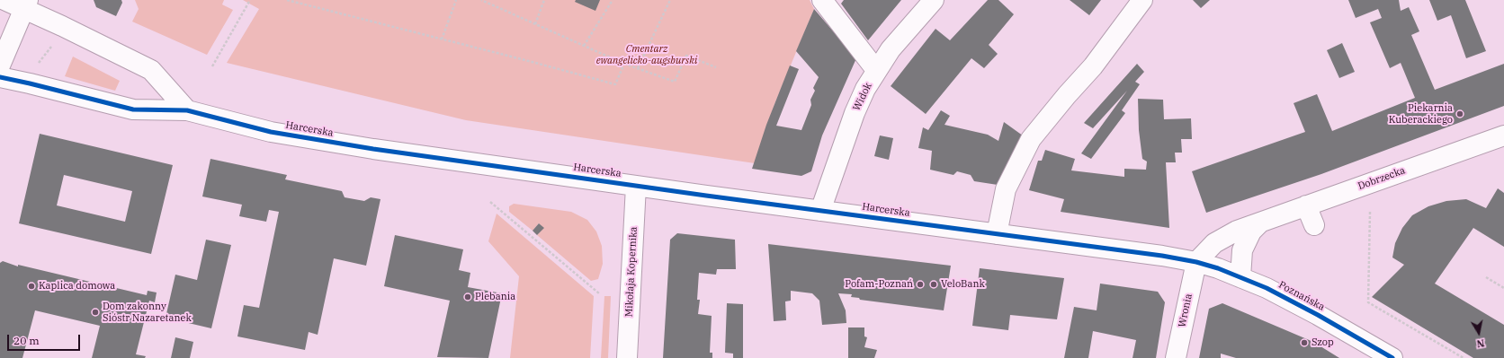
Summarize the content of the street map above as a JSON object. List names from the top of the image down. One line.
{"streets":{"street":["Widok","Harcerska","Dobrzecka","Mikołaja Kopernika","Poznańska","Wronia"]},"crossings":[["Widok","Harcerska"],["Harcerska","Dobrzecka"],["Harcerska","Mikołaja Kopernika"],["Harcerska","Poznańska"],["Harcerska","Wronia"],["Dobrzecka","Poznańska"],["Dobrzecka","Wronia"],["Poznańska","Wronia"]],"parks":["Cmentarz ewangelicko-augsburski"],"places":["Piekarnia Kuberackiego","Pofam-Poznań","VeloBank","Kaplica domowa","Plebania","Dom zakonny Sióstr Nazaretanek","Szop"],"scale_bar":"20 m","north":"bottom"}
